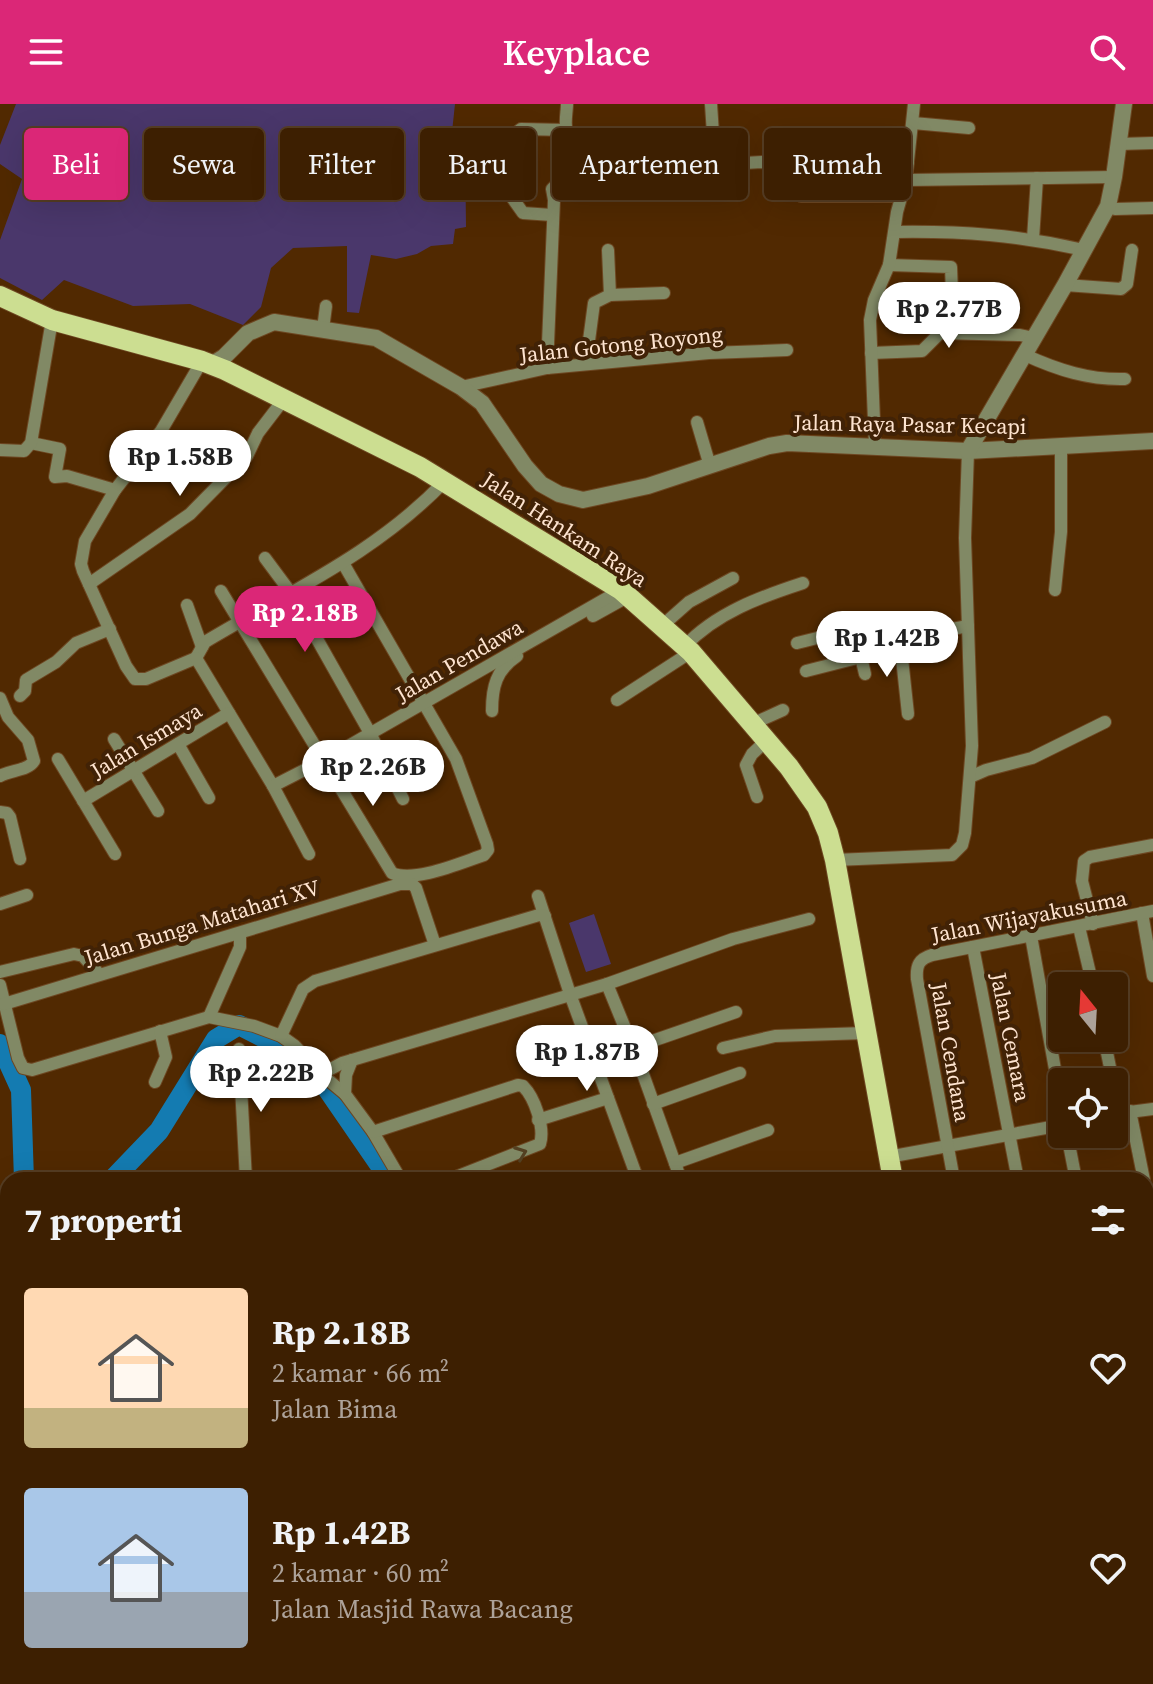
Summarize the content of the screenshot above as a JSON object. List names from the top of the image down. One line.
{"streets":{"main road":["Jalan Hankam Raya"],"street":["Jalan Gotong Royong","Jalan Raya Pasar Kecapi","Jalan Pendawa","Jalan Ismaya","Jalan Wijayakusuma","Jalan Bunga Matahari XV","Jalan Cemara","Jalan Cendana"]},"crossings":[["Jalan Gotong Royong","Jalan Raya Pasar Kecapi"],["Jalan Raya Pasar Kecapi","Jalan Hankam Raya"],["Jalan Hankam Raya","Jalan Pendawa"],["Jalan Pendawa","Jalan Bunga Matahari XV"],["Jalan Wijayakusuma","Jalan Cemara"],["Jalan Wijayakusuma","Jalan Cendana"]],"north":"top","page":{"header":"Keyplace","chip":["Beli","Sewa","Filter","Baru","Apartemen","Rumah"],"price":["Rp 2.77B","Rp 1.58B","Rp 2.18B","Rp 1.42B","Rp 2.26B","Rp 1.87B","Rp 2.22B"],"heading":"7 properti","list":[{"name":"Rp 2.18B","note":"2 kamar · 66 m² · Jalan Bima"},{"name":"Rp 1.42B","note":"2 kamar · 60 m² · Jalan Masjid Rawa Bacang"}]}}
